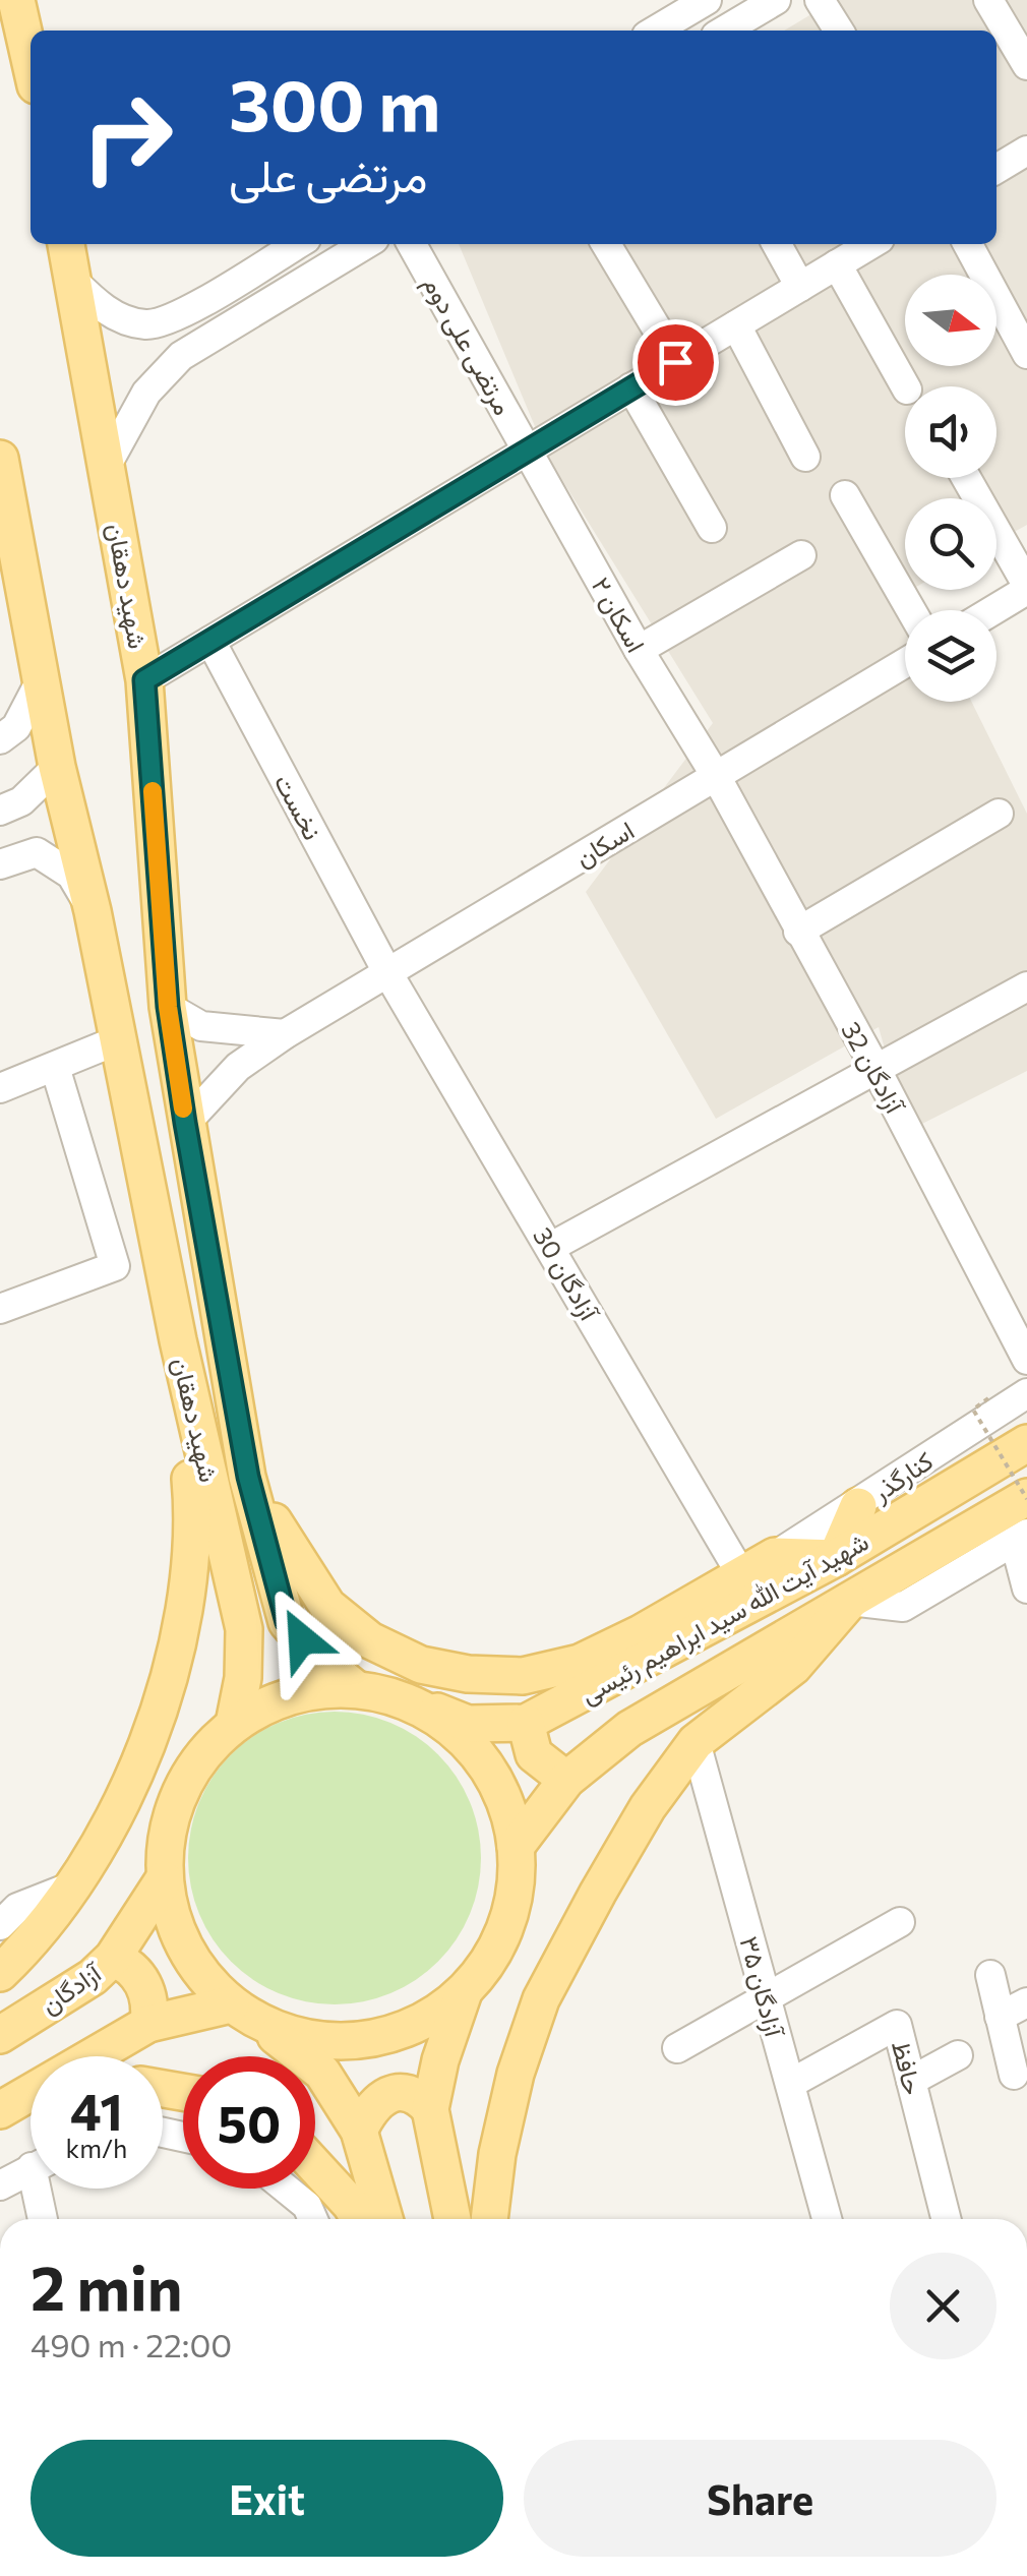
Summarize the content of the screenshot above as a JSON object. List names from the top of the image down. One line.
{"streets":{"main road":["شهید دهقان","شهید آیت الله سید ابراهیم رئیسی","آزادگان"],"street":["مرتضی علی دوم","اسکان ۲","نخست","اسکان","آزادگان 32","آزادگان 30","کنارگذر","آزادگان ۳۵","حافظ"]},"crossings":[["مرتضی علی دوم","اسکان ۲"],["شهید دهقان","اسکان"],["شهید دهقان","شهید آیت الله سید ابراهیم رئیسی"],["شهید دهقان","آزادگان"],["اسکان ۲","اسکان"],["اسکان ۲","آزادگان 32"],["نخست","اسکان"],["نخست","آزادگان 30"],["اسکان","آزادگان 32"],["اسکان","آزادگان 30"],["آزادگان 32","کنارگذر"],["شهید آیت الله سید ابراهیم رئیسی","آزادگان"],["آزادگان ۳۵","حافظ"]],"north":"right","page":{"turn":["300 m","مرتضی علی"],"speed":"41 km/h","limit":"50","heading":["2 min","490 m · 22:00"],"buttons":["Exit","Share"]}}
